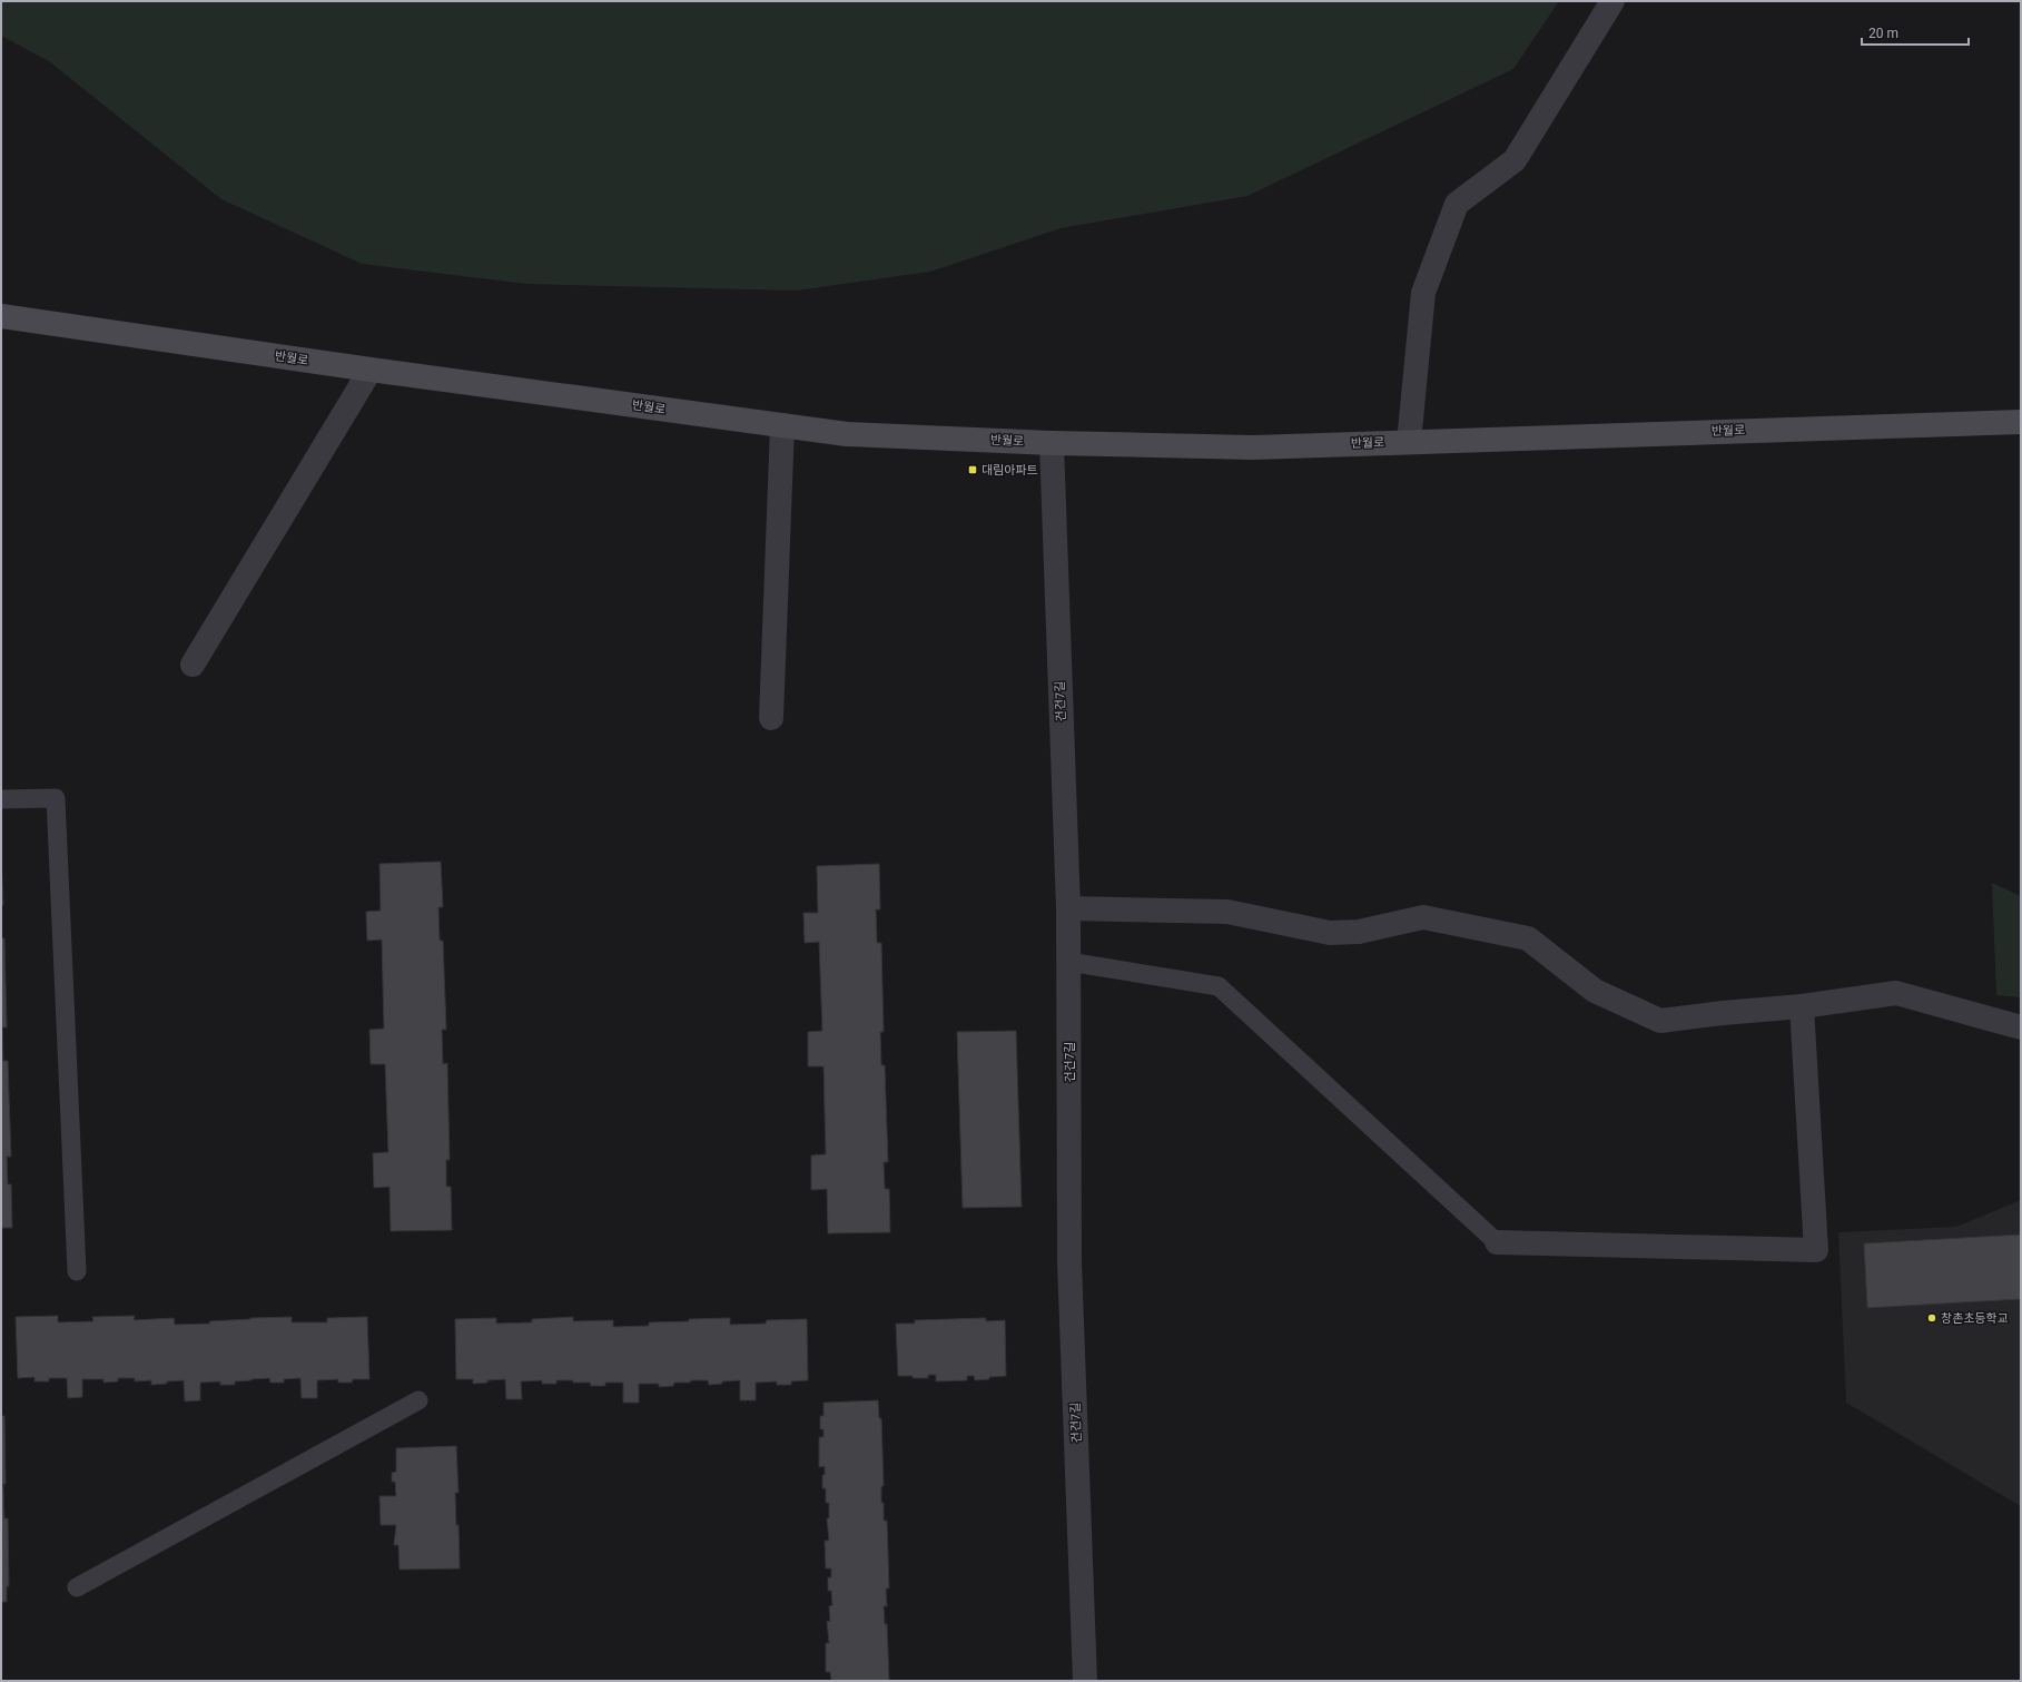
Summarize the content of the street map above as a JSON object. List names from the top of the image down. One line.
{"streets":{"main road":["반월로"],"street":["건건7길"]},"crossings":[["반월로","건건7길"]],"places":{"transit":["대림아파트"],"other":["창촌초등학교"]},"scale_bar":"20 m"}
